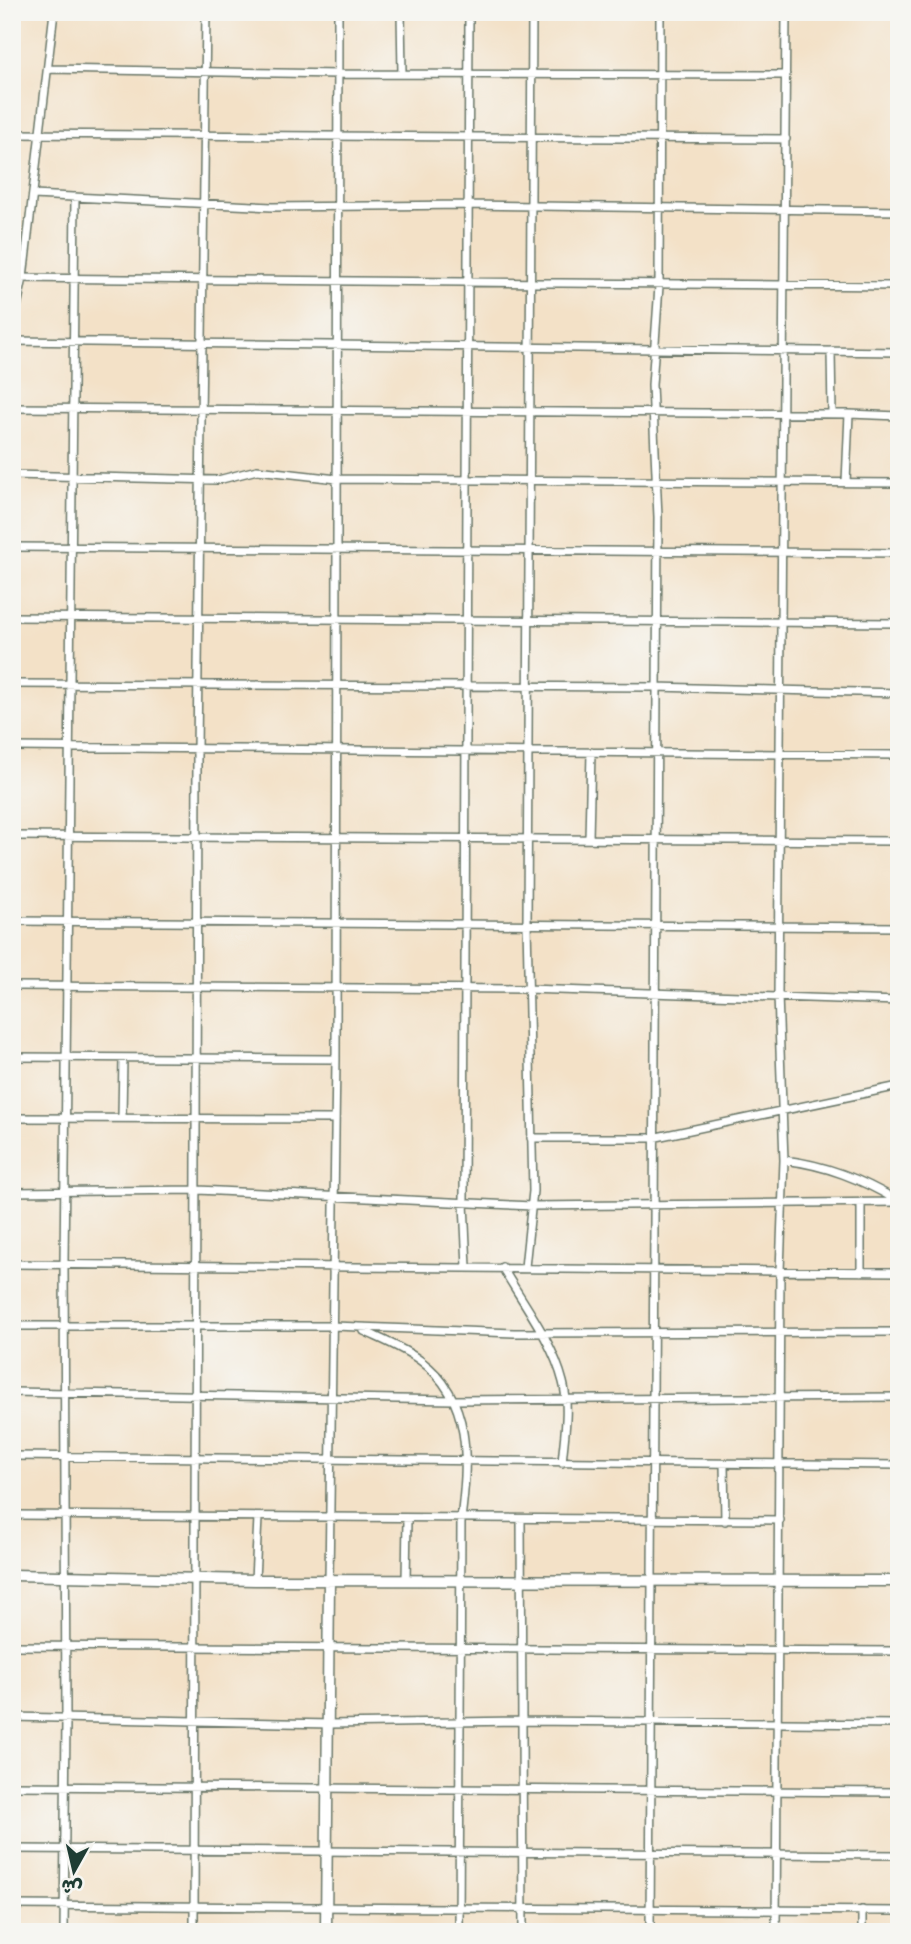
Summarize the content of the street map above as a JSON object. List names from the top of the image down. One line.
{"north":"bottom"}
